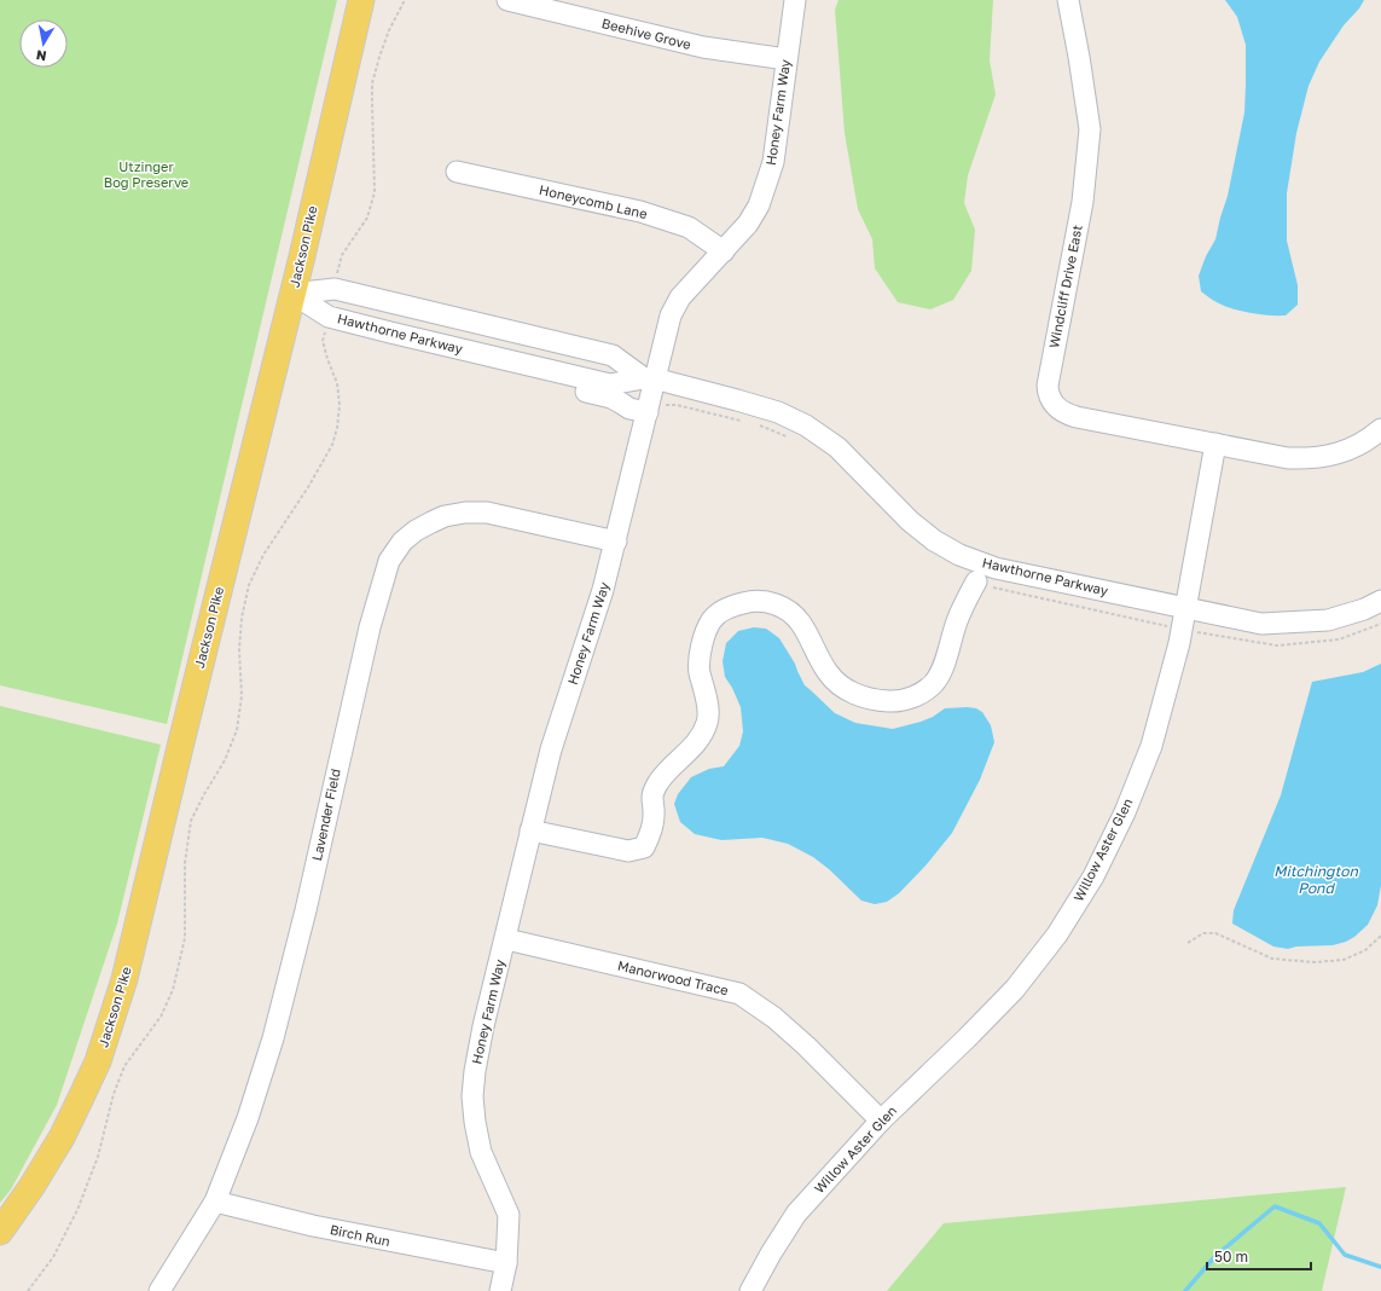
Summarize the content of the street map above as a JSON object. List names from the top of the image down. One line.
{"streets":{"main road":["Jackson Pike"],"street":["Beehive Grove","Honey Farm Way","Honeycomb Lane","Windcliff Drive East","Hawthorne Parkway","Lavender Field","Willow Aster Glen","Manorwood Trace","Birch Run"]},"crossings":[["Beehive Grove","Honey Farm Way"],["Honey Farm Way","Honeycomb Lane"],["Honey Farm Way","Hawthorne Parkway"],["Honey Farm Way","Lavender Field"],["Honey Farm Way","Manorwood Trace"],["Honey Farm Way","Birch Run"],["Jackson Pike","Hawthorne Parkway"],["Windcliff Drive East","Willow Aster Glen"],["Hawthorne Parkway","Willow Aster Glen"],["Lavender Field","Birch Run"],["Willow Aster Glen","Manorwood Trace"]],"water":["Mitchington Pond"],"parks":["Utzinger Bog Preserve"],"scale_bar":"50 m","north":"bottom"}
